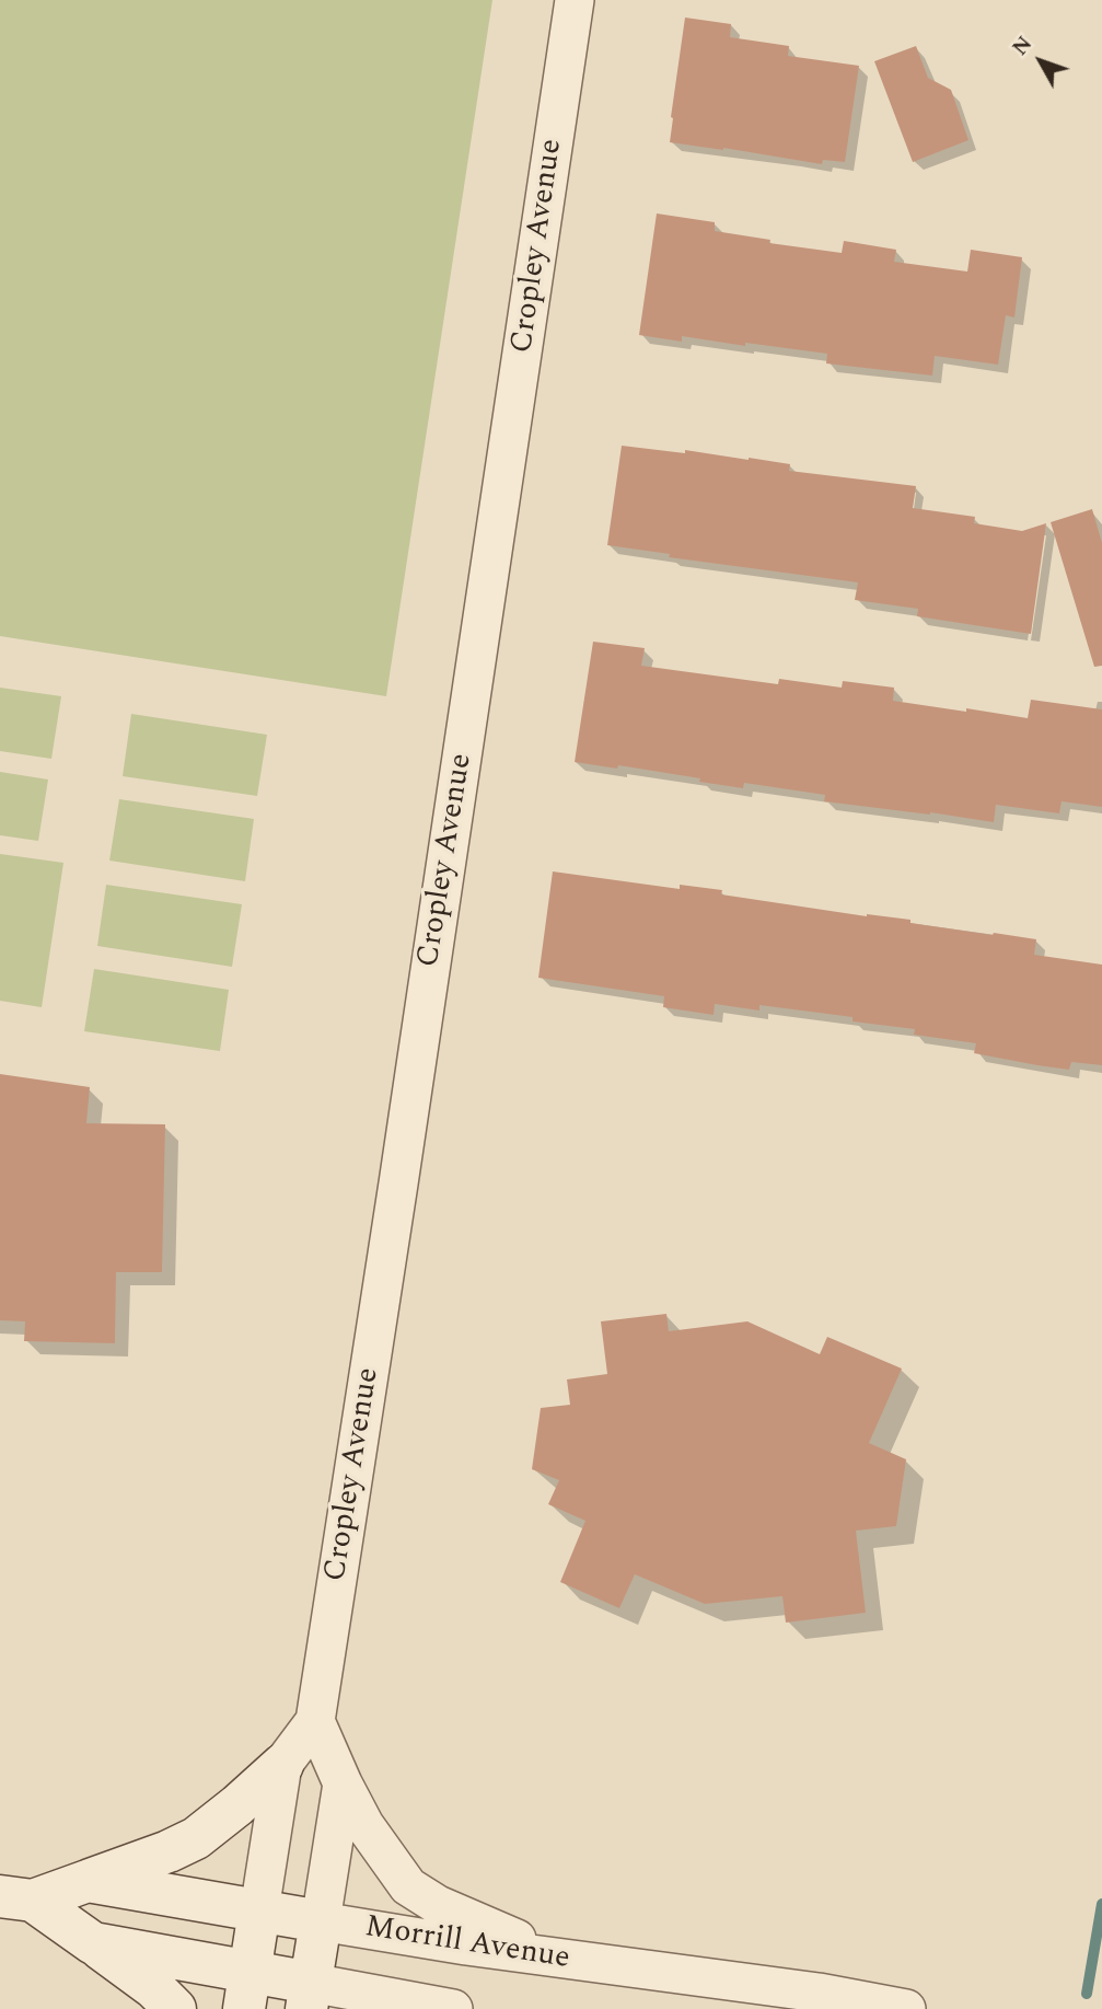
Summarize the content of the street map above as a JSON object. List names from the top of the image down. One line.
{"streets":{"main road":["Cropley Avenue","Morrill Avenue"]},"crossings":[["Cropley Avenue","Morrill Avenue"]],"north":"top left"}
